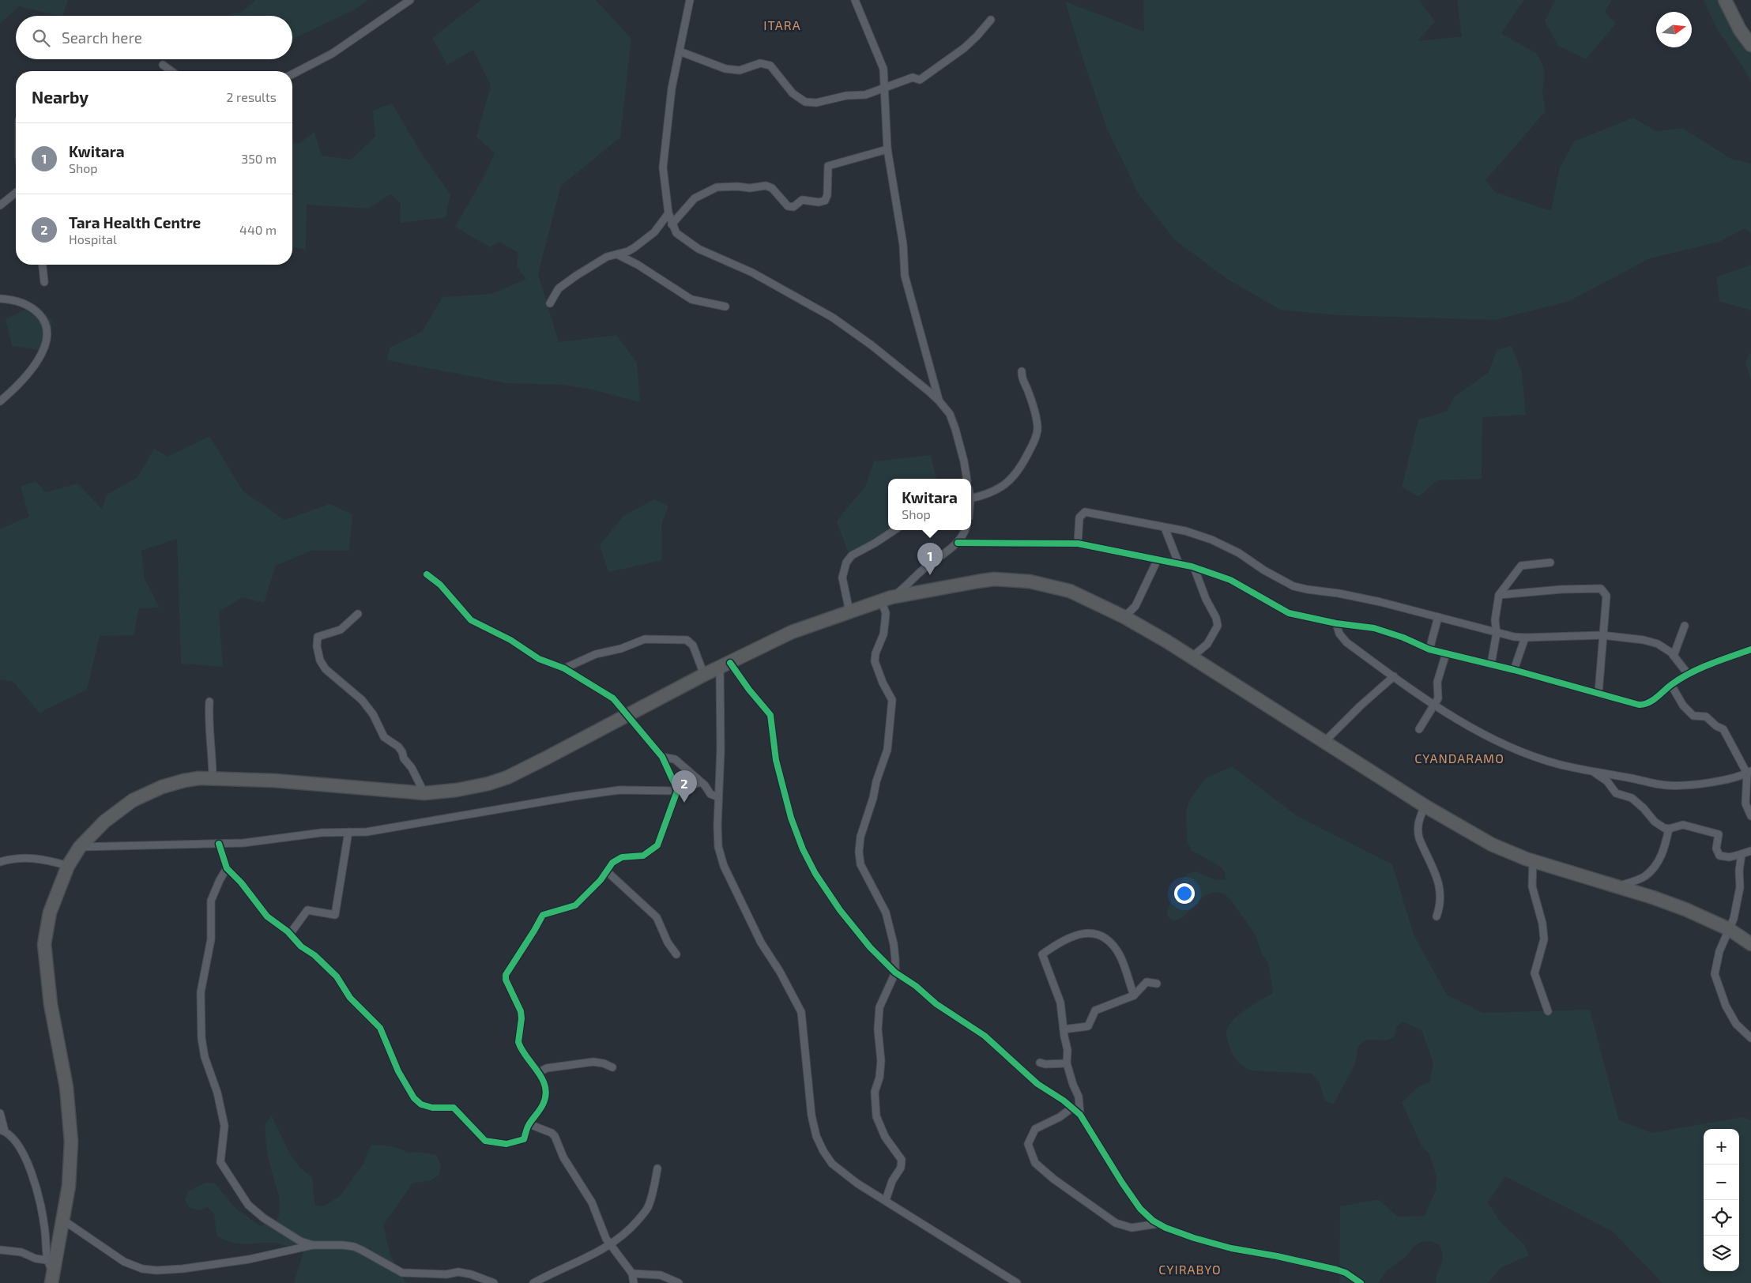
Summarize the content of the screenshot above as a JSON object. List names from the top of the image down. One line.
{"districts":["ITARA","CYANDARAMO","CYIRABYO"],"north":"right","page":{"search":"Search here","heading":["Nearby","2 results"],"list":[{"mark":"1","name":"Kwitara","note":"Shop","value":"350 m"},{"mark":"2","name":"Tara Health Centre","note":"Hospital","value":"440 m"}],"popup":["Kwitara","Shop"],"pins":["1","2"],"map_buttons":["+","−"]}}
